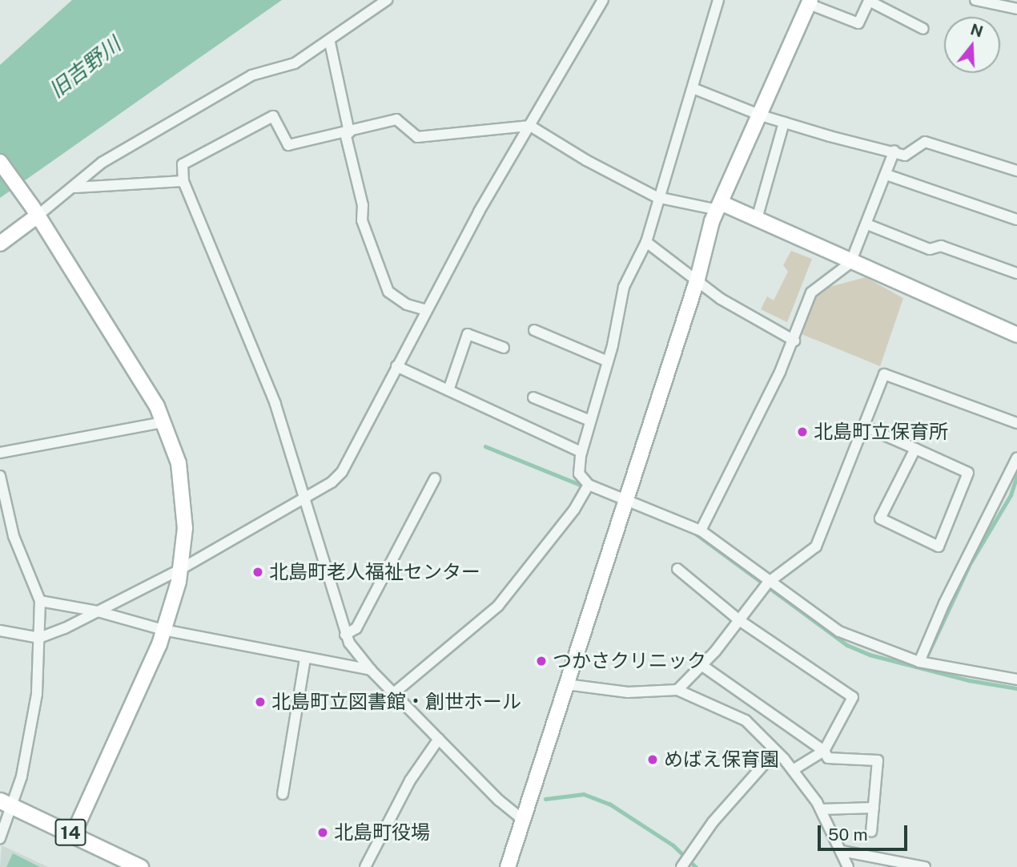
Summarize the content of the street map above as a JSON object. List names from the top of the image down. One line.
{"streets":{"main road":["14"]},"water":["旧吉野川"],"places":["北島町立保育所","北島町老人福祉センター","つかさクリニック","北島町立図書館・創世ホール","めばえ保育園","北島町役場"],"scale_bar":"50 m","north":"top"}
